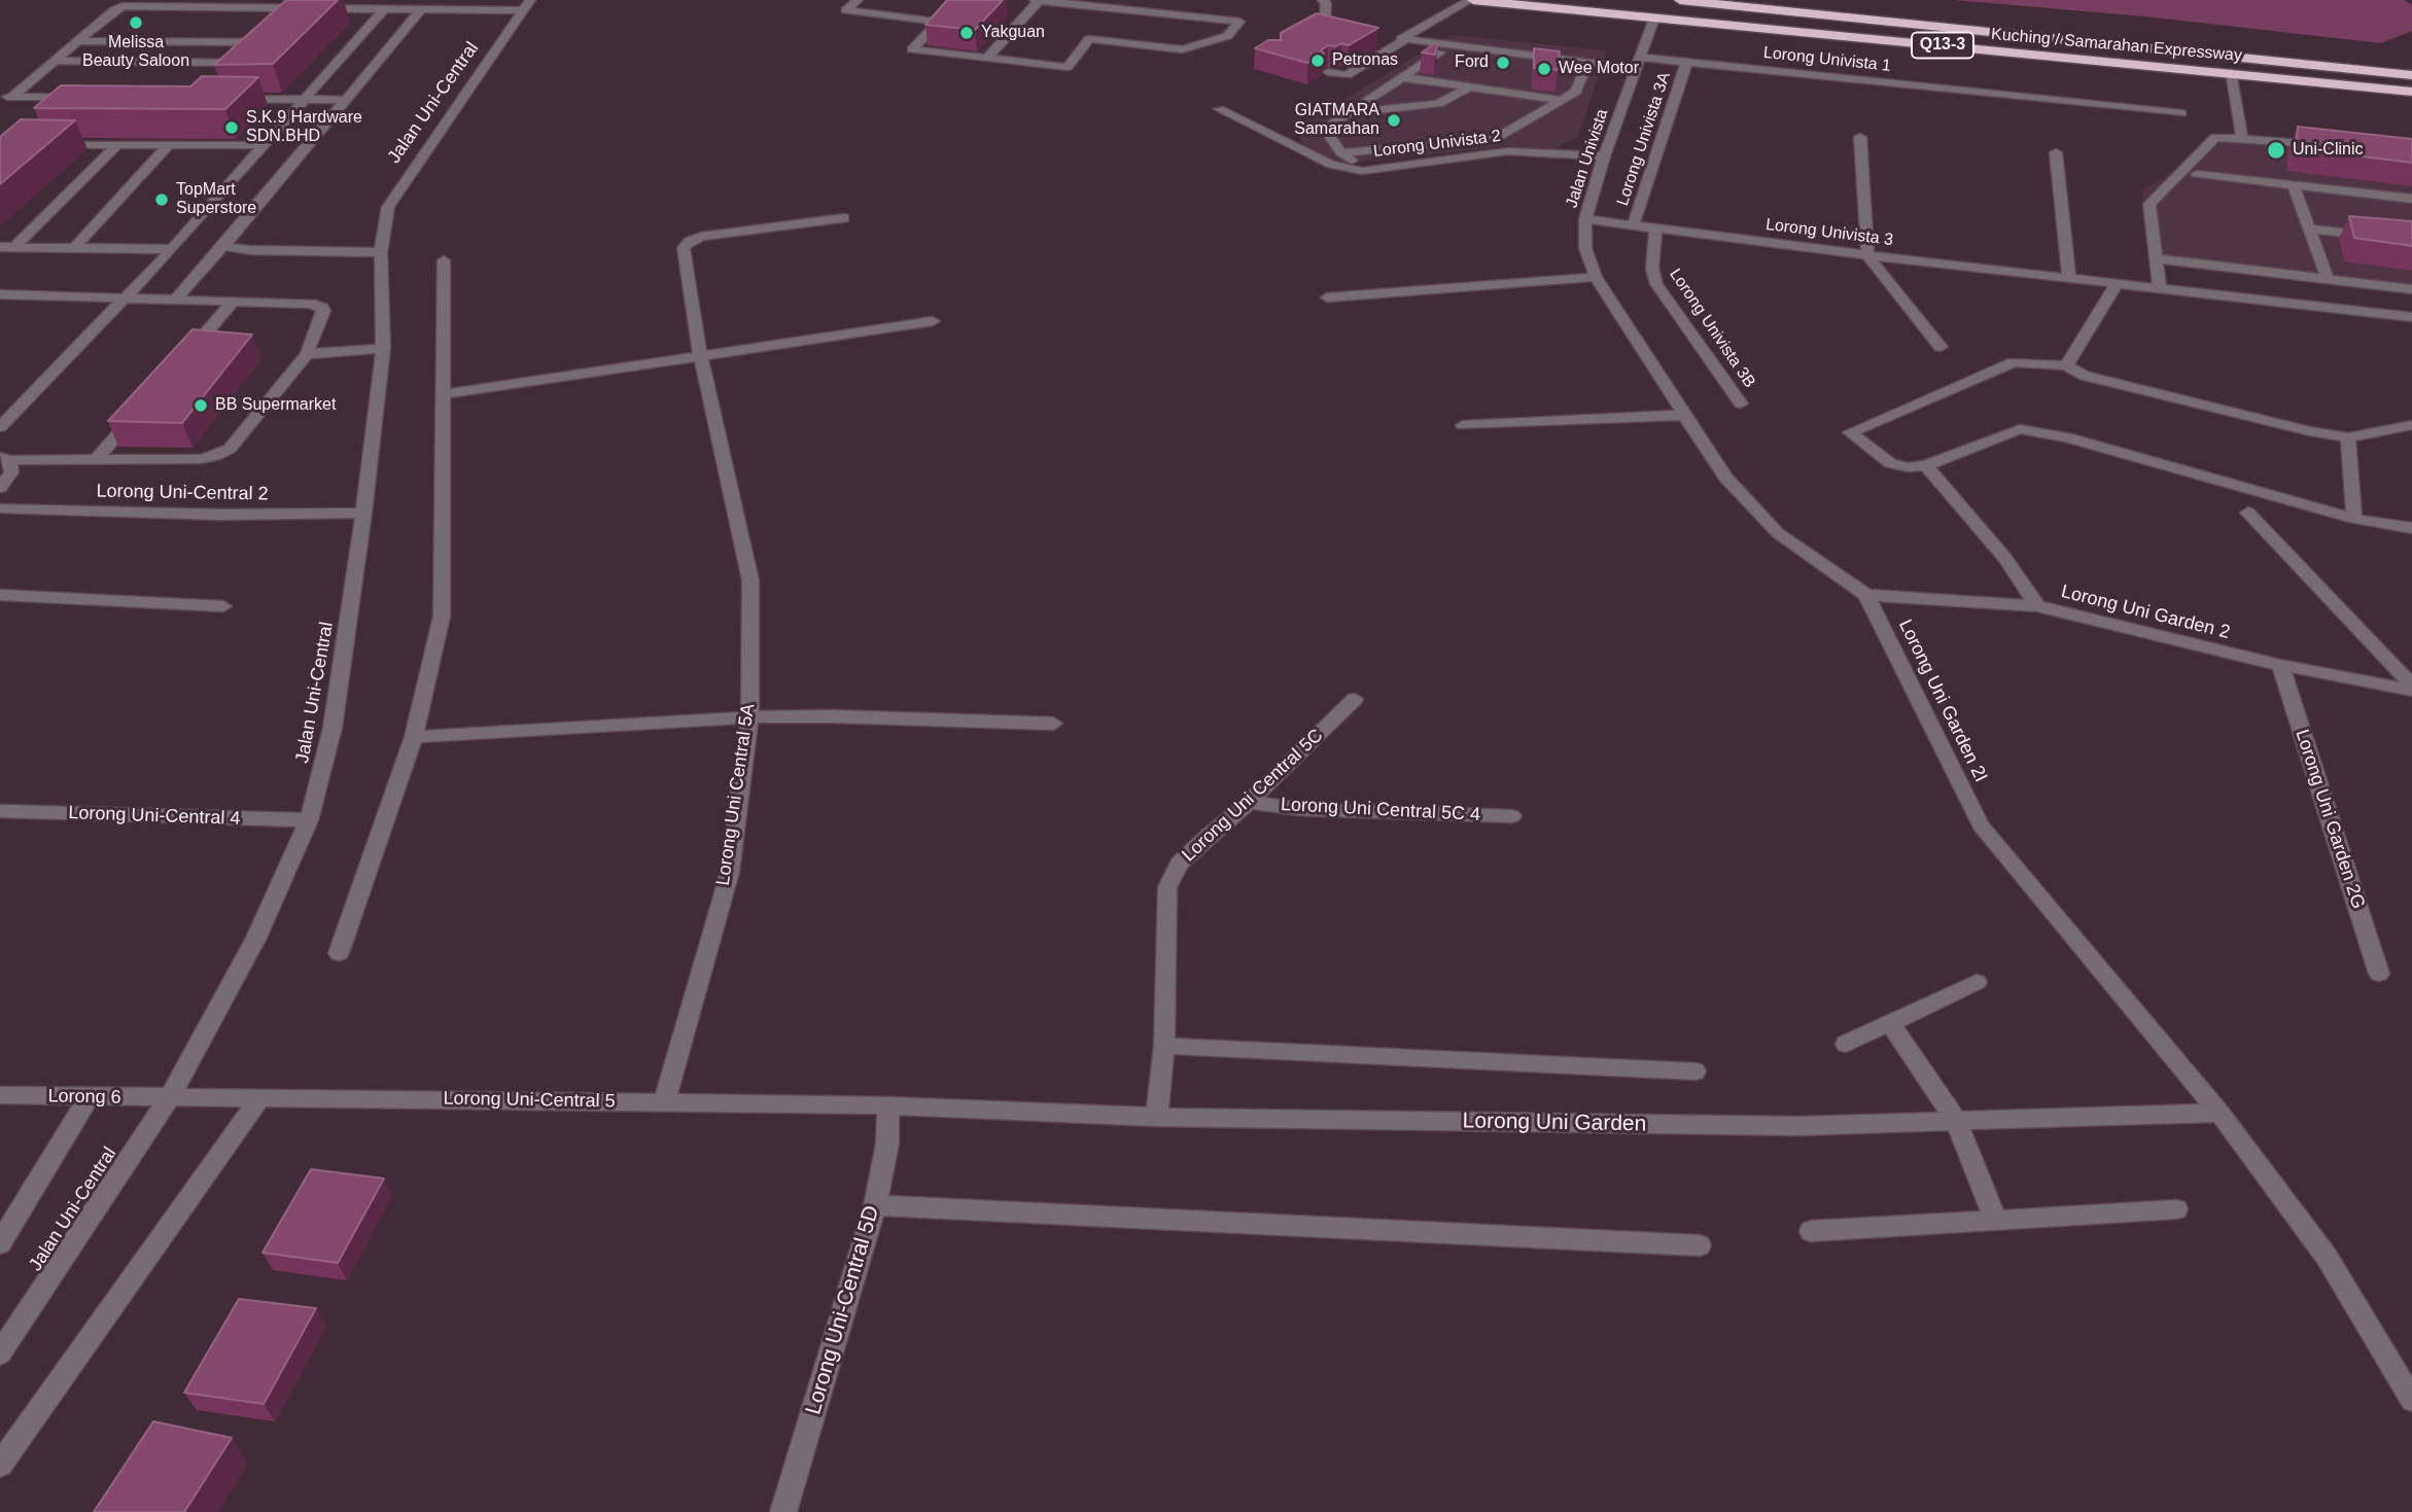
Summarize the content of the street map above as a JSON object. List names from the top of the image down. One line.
{"streets":{"highway":["Q13-3","Kuching / Samarahan Expressway"],"street":["Lorong Univista 1","Jalan Uni-Central","Lorong Univista 3A","Lorong Univista 2","Jalan Univista","Lorong Univista 3","Lorong Univista 3B","Lorong Uni-Central 2","Lorong Uni Garden 2","Lorong Uni Garden 2I","Lorong Uni Central 5A","Lorong Uni Central 5C","Lorong Uni Central 5C 4","Lorong Uni-Central 4","Lorong Uni Garden 2G","Lorong 6","Lorong Uni-Central 5","Lorong Uni Garden","Lorong Uni-Central 5D"]},"crossings":[["Kuching / Samarahan Expressway","Jalan Univista"],["Lorong Univista 1","Lorong Univista 3A"],["Lorong Univista 1","Jalan Univista"],["Jalan Uni-Central","Lorong Uni-Central 2"],["Jalan Uni-Central","Lorong Uni-Central 4"],["Jalan Uni-Central","Lorong 6"],["Jalan Uni-Central","Lorong Uni-Central 5"],["Lorong Univista 3A","Lorong Univista 3"],["Lorong Univista 2","Jalan Univista"],["Jalan Univista","Lorong Univista 3"],["Jalan Univista","Lorong Uni Garden 2"],["Jalan Univista","Lorong Uni Garden 2I"],["Lorong Univista 3","Lorong Univista 3B"],["Lorong Uni Garden 2","Lorong Uni Garden 2I"],["Lorong Uni Garden 2","Lorong Uni Garden 2G"],["Lorong Uni Garden 2I","Lorong Uni Garden"],["Lorong Uni Central 5A","Lorong Uni-Central 5"],["Lorong Uni Central 5C","Lorong Uni Central 5C 4"],["Lorong Uni Central 5C","Lorong Uni Garden"],["Lorong 6","Lorong Uni-Central 5"],["Lorong Uni-Central 5","Lorong Uni Garden"],["Lorong Uni-Central 5","Lorong Uni-Central 5D"],["Lorong Uni Garden","Lorong Uni-Central 5D"]],"places":["Melissa Beauty Saloon","Yakguan","Petronas","Ford","Wee Motor","GIATMARA Samarahan","S.K.9 Hardware SDN.BHD","Uni-Clinic","TopMart Superstore","BB Supermarket"]}
